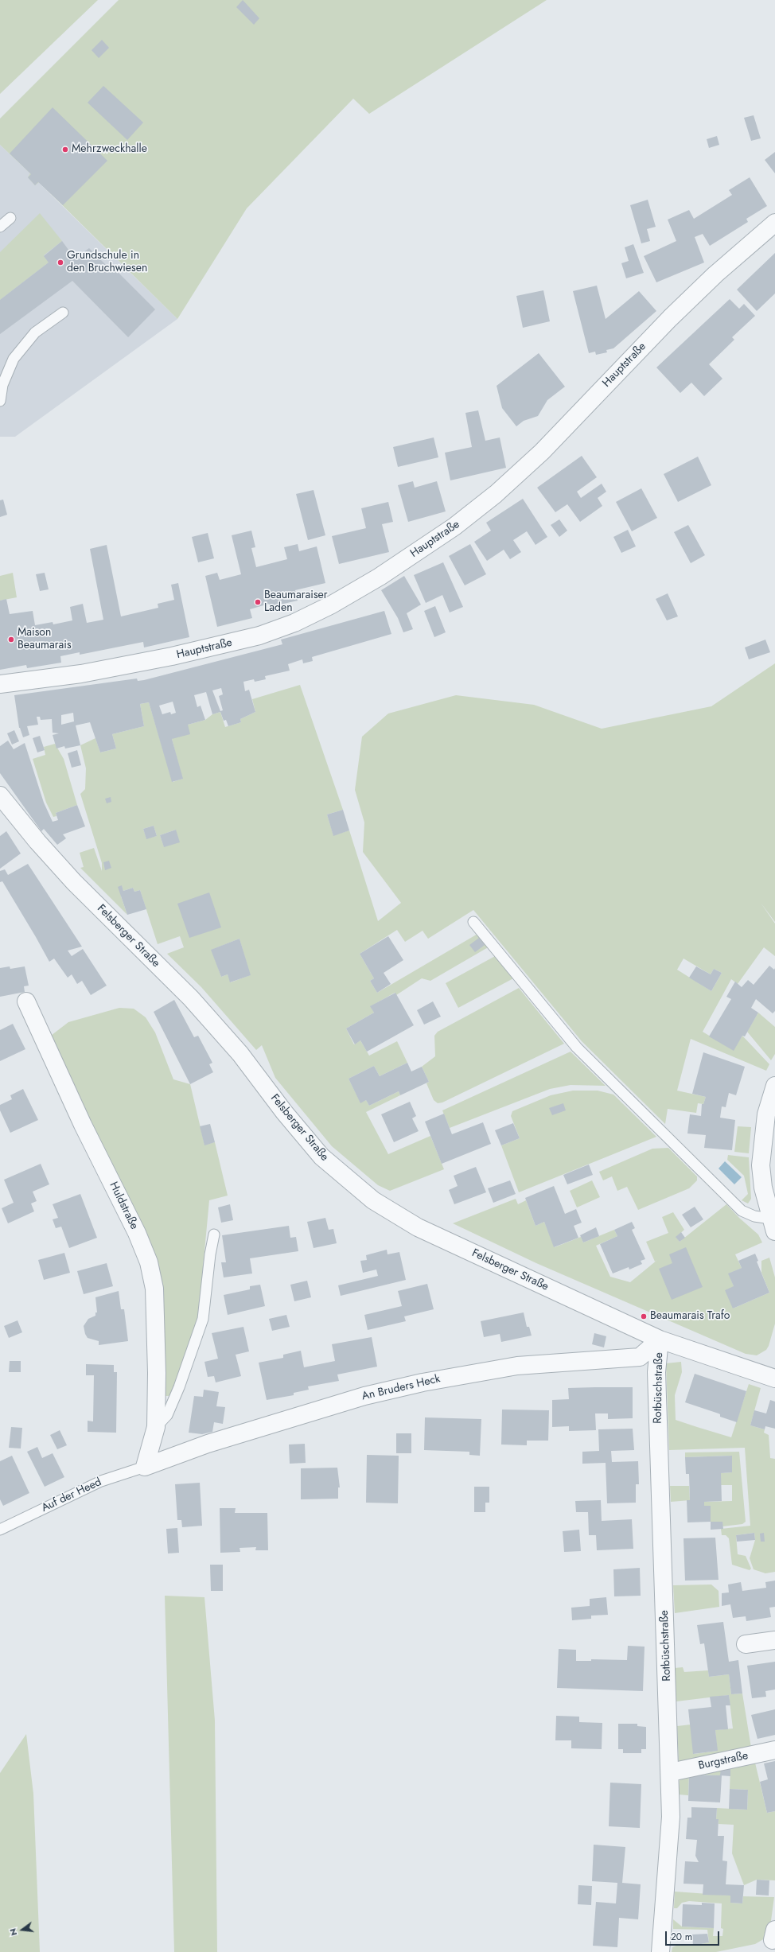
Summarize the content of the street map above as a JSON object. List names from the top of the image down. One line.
{"streets":{"street":["Hauptstraße","Felsberger Straße","Huldstraße","An Bruders Heck","Rotbüschstraße","Burgstraße"],"lane":["Auf der Heed"]},"crossings":[["Felsberger Straße","An Bruders Heck"],["Felsberger Straße","Rotbüschstraße"],["Huldstraße","An Bruders Heck"],["Huldstraße","Auf der Heed"],["An Bruders Heck","Rotbüschstraße"],["An Bruders Heck","Auf der Heed"],["Rotbüschstraße","Burgstraße"]],"places":["Mehrzweckhalle","Grundschule in den Bruchwiesen","Beaumaraiser Laden","Maison Beaumarais","Beaumarais Trafo"],"scale_bar":"20 m","north":"left"}
